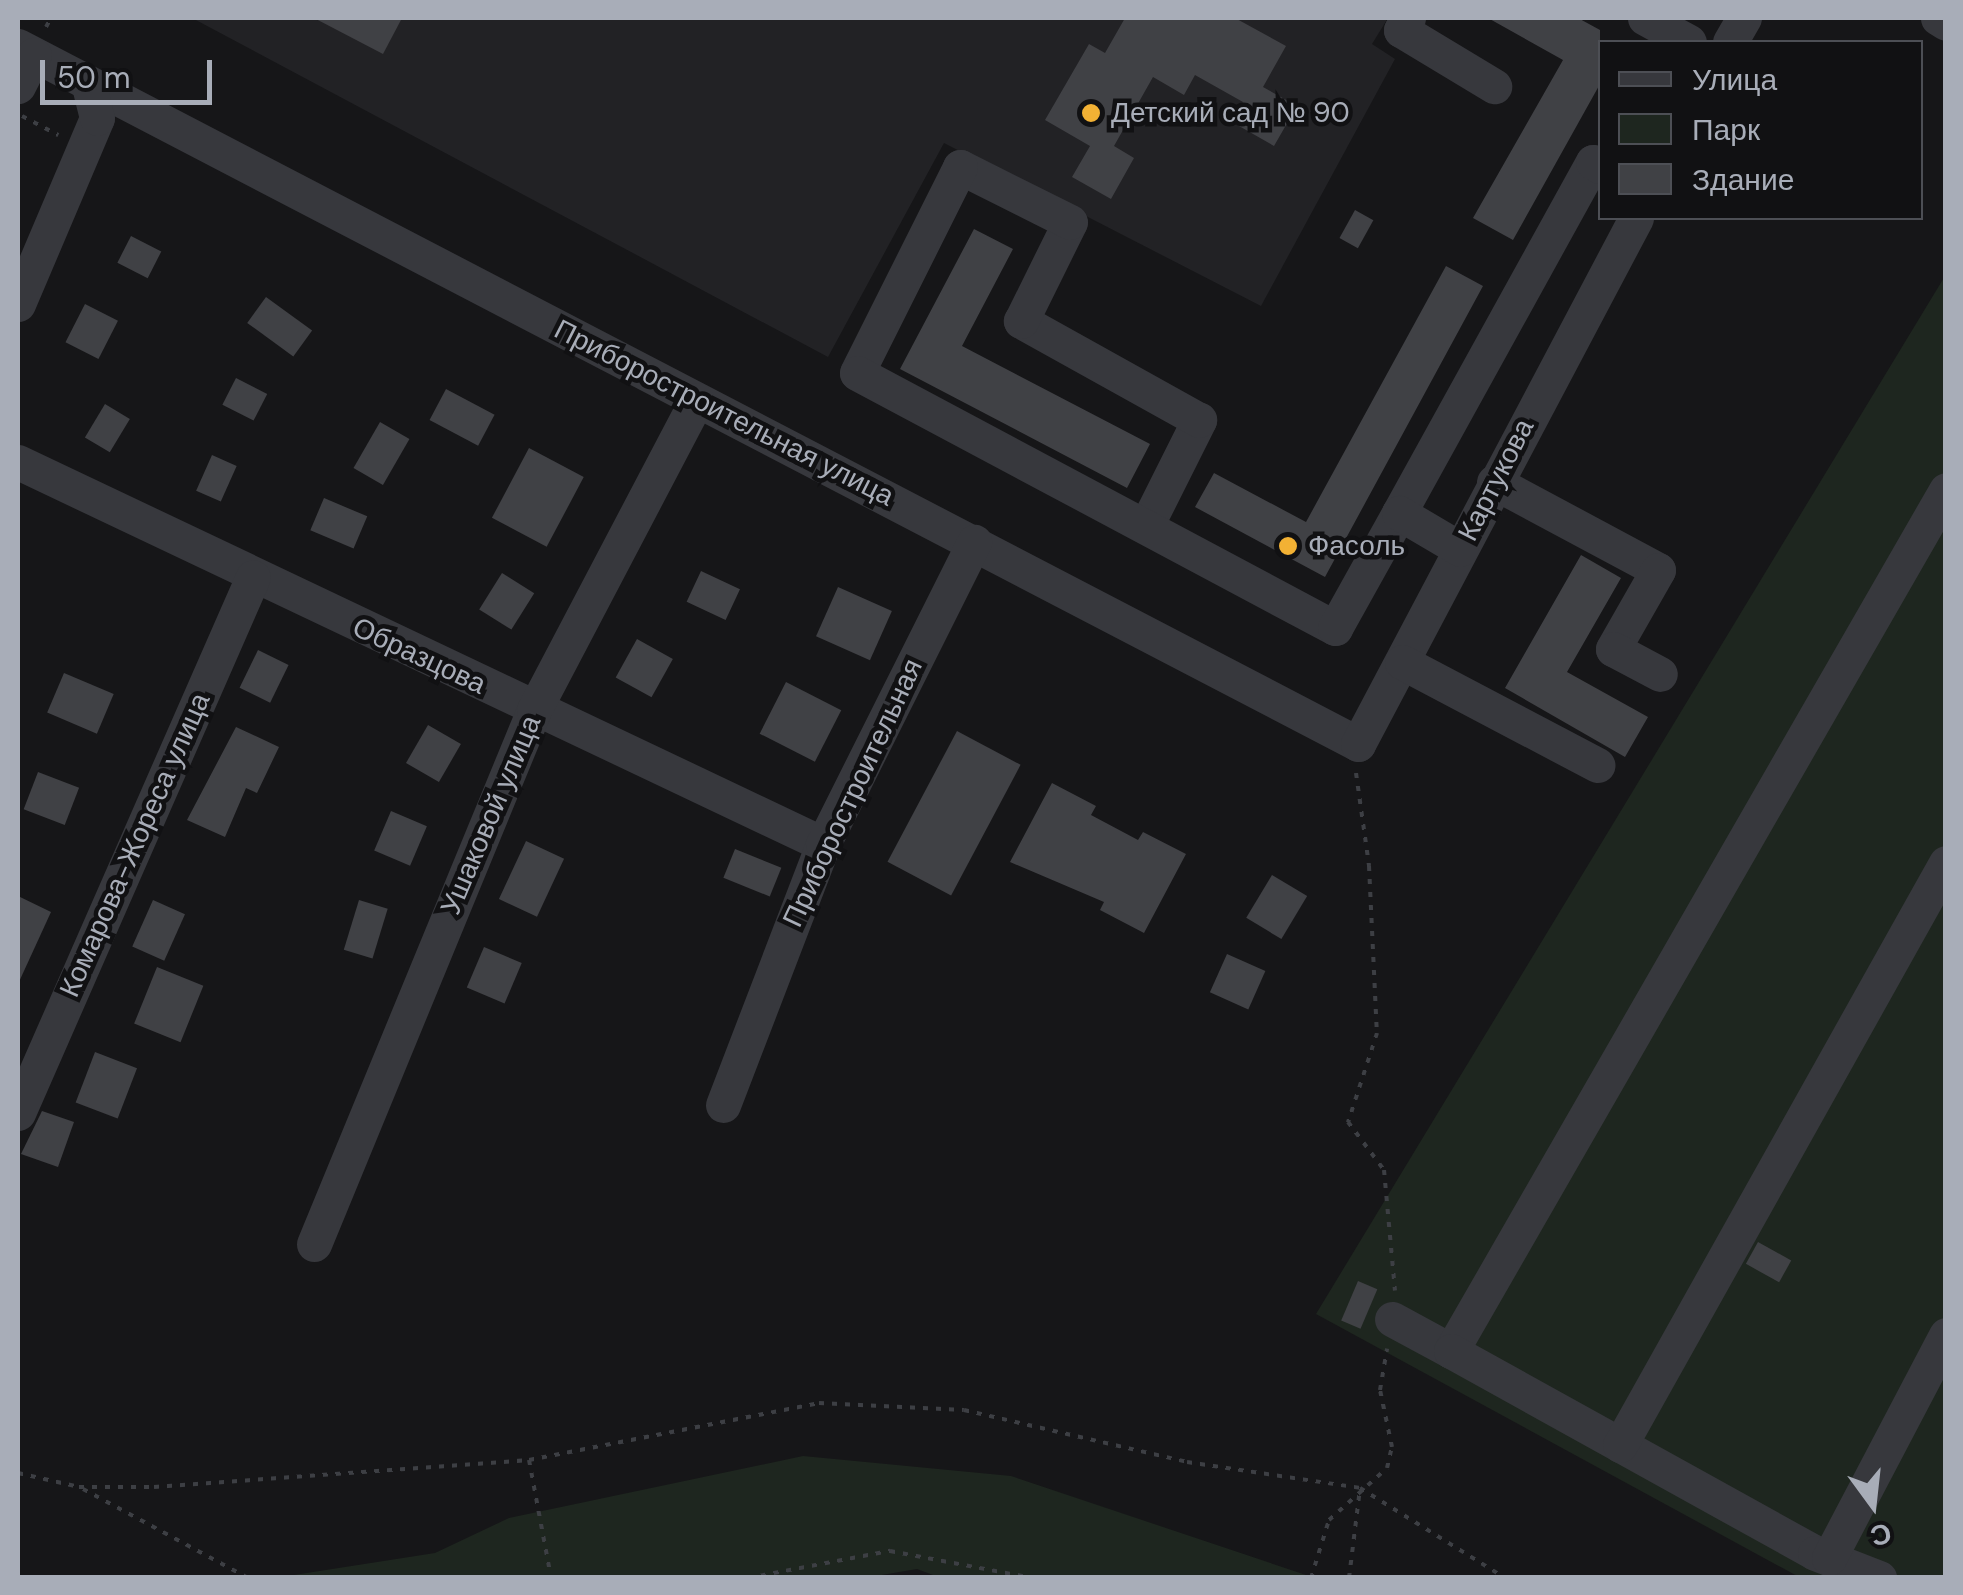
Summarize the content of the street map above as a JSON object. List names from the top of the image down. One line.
{"streets":{"street":["Приборостроительная улица","Картукова","Образцова","Приборостроительная","Ушаковой улица","Комарова-Жореса улица"]},"crossings":[["Приборостроительная улица","Картукова"],["Приборостроительная улица","Приборостроительная"],["Приборостроительная улица","Ушаковой улица"],["Образцова","Приборостроительная"],["Образцова","Ушаковой улица"],["Образцова","Комарова-Жореса улица"]],"places":["Детский сад № 90","Фасоль"],"legend":["Улица","Парк","Здание"],"scale_bar":"50 m","north":"bottom"}
